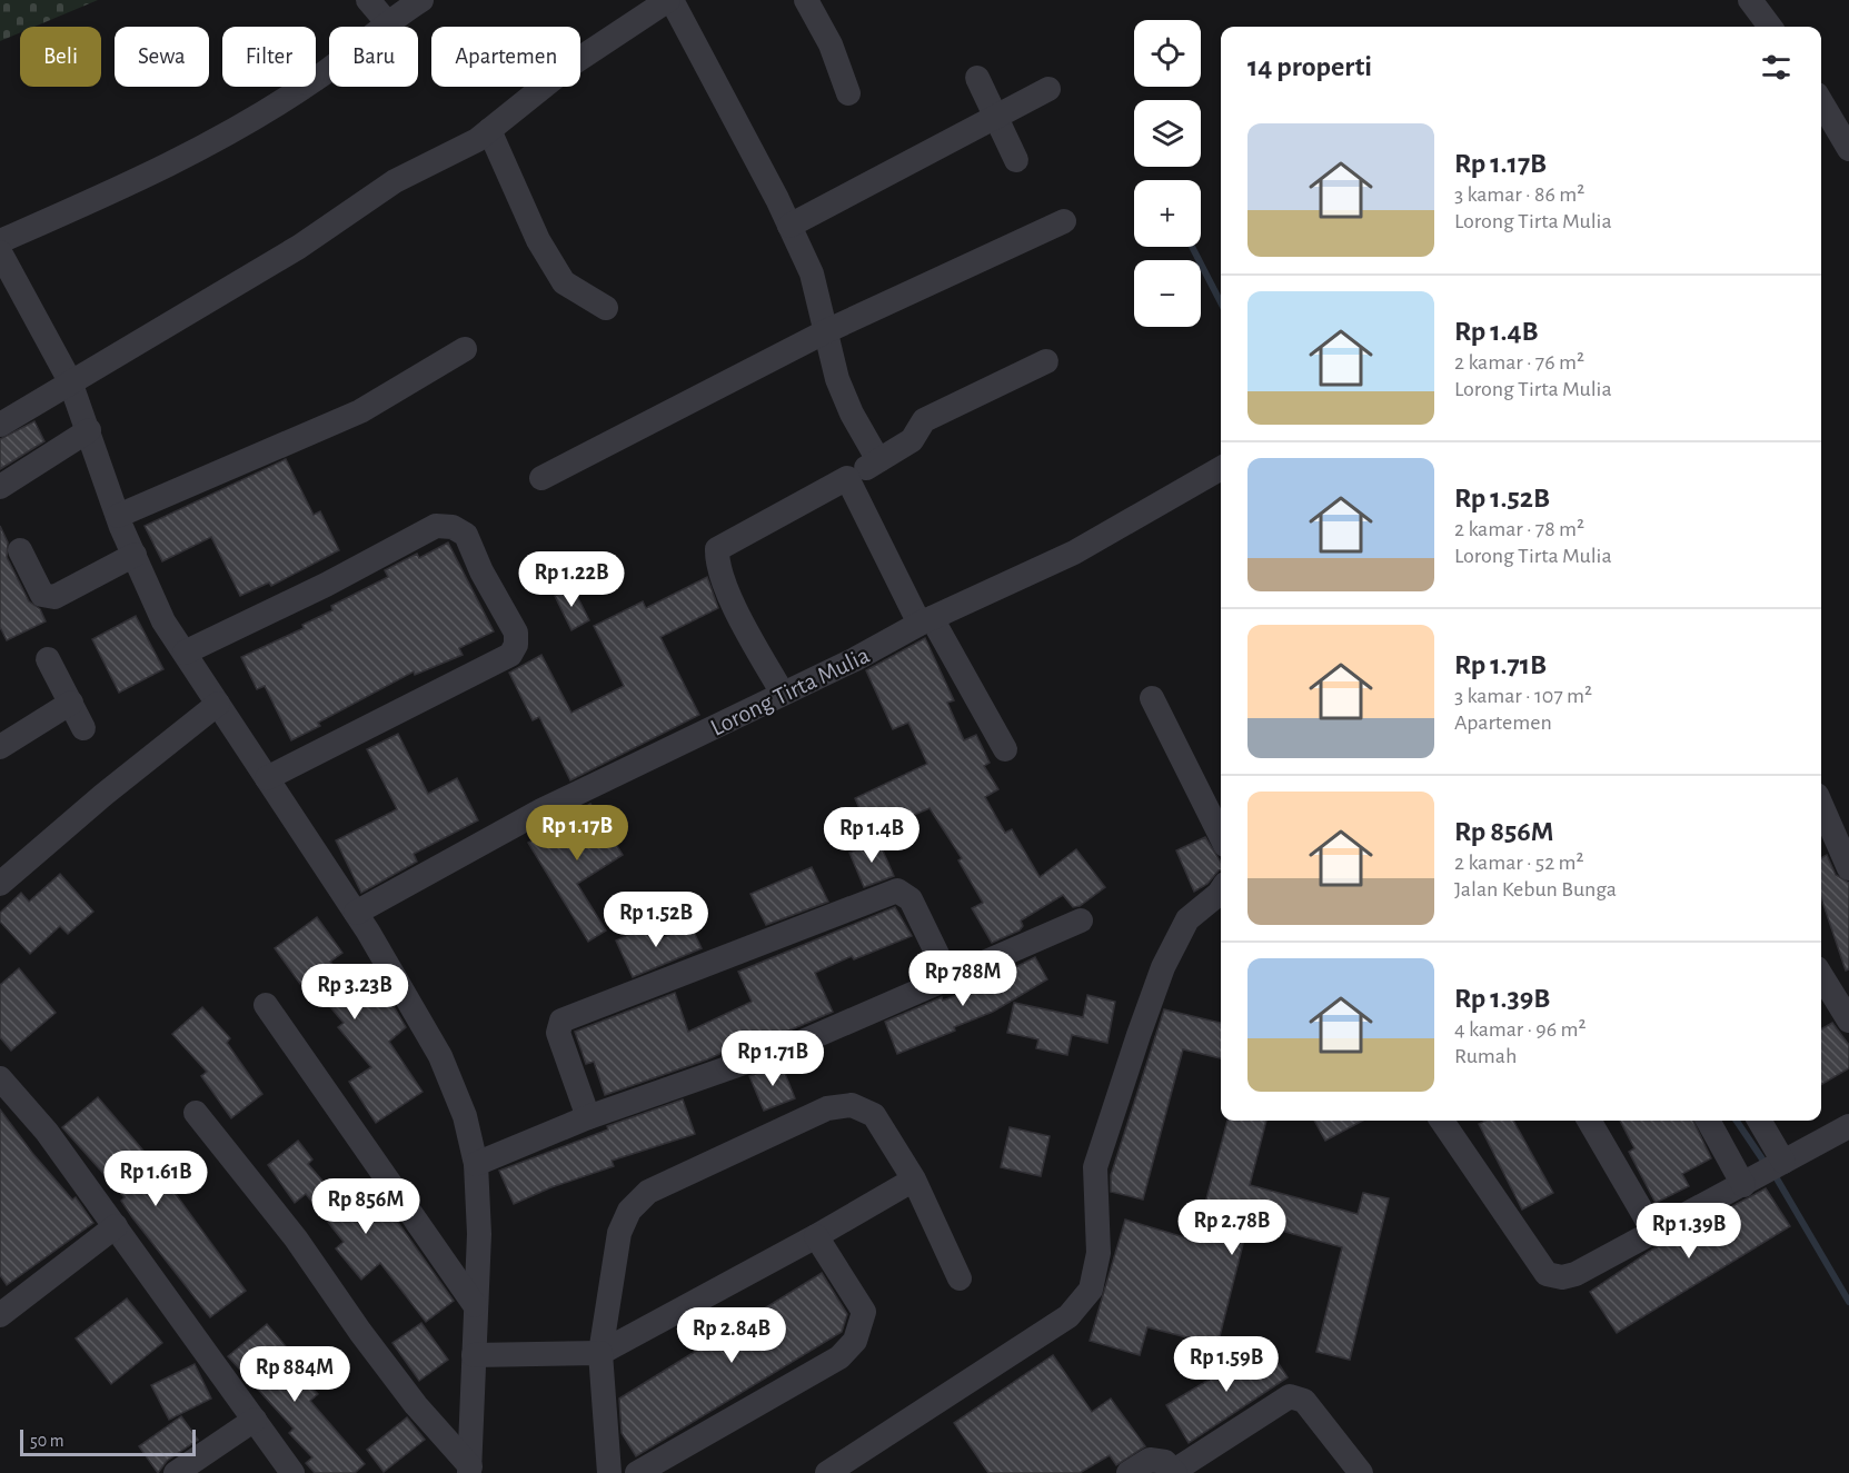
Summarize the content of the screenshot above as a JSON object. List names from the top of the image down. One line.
{"streets":{"street":["Lorong Tirta Mulia"]},"scale_bar":"50 m","page":{"map_buttons":["+","−"],"chip":["Beli","Sewa","Filter","Baru","Apartemen"],"heading":"14 properti","list":[{"name":"Rp 1.17B","note":"3 kamar · 86 m² · Lorong Tirta Mulia"},{"name":"Rp 1.4B","note":"2 kamar · 76 m² · Lorong Tirta Mulia"},{"name":"Rp 1.52B","note":"2 kamar · 78 m² · Lorong Tirta Mulia"},{"name":"Rp 1.71B","note":"3 kamar · 107 m² · Apartemen"},{"name":"Rp 856M","note":"2 kamar · 52 m² · Jalan Kebun Bunga"},{"name":"Rp 1.39B","note":"4 kamar · 96 m² · Rumah"}],"price":["Rp 1.22B","Rp 1.17B","Rp 1.4B","Rp 1.52B","Rp 788M","Rp 3.23B","Rp 1.71B","Rp 1.61B","Rp 856M","Rp 2.78B","Rp 1.39B","Rp 2.84B","Rp 1.59B","Rp 884M"],"scale":"50 m"}}
